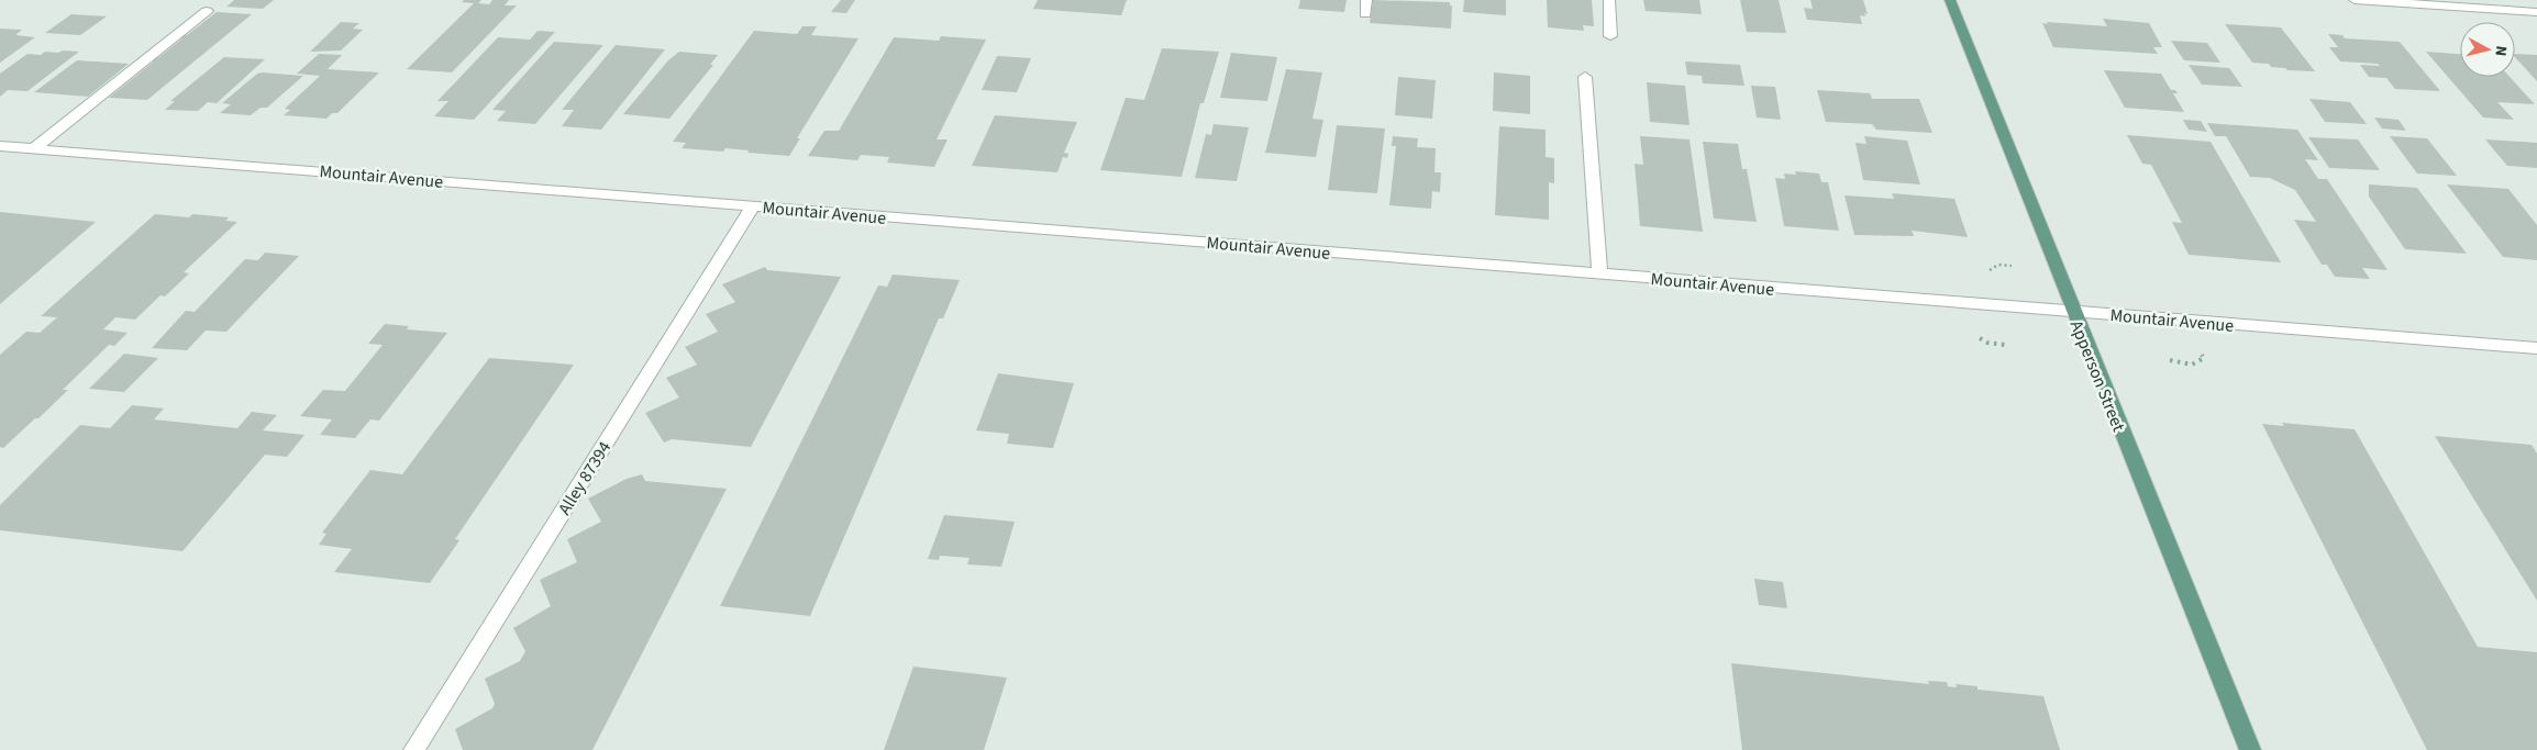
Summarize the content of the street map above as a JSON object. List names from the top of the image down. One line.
{"streets":{"main road":["Apperson Street"],"street":["Mountair Avenue","Alley 87394"]},"crossings":[["Mountair Avenue","Apperson Street"],["Mountair Avenue","Alley 87394"]],"north":"right"}
